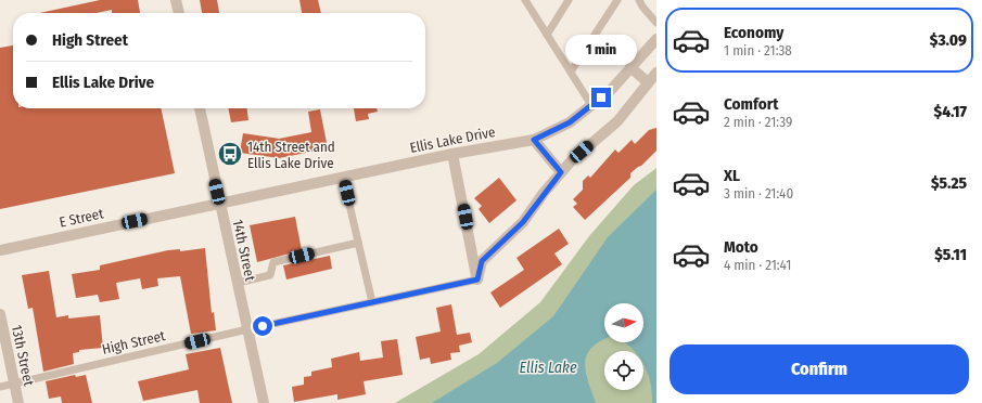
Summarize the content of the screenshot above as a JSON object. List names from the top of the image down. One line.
{"streets":{"street":["Ellis Lake Drive","E Street","14th Street","13th Street"],"lane":["High Street"]},"crossings":[["Ellis Lake Drive","E Street"],["Ellis Lake Drive","14th Street"],["E Street","14th Street"],["14th Street","High Street"],["High Street","13th Street"]],"water":["Ellis Lake"],"places":{"bus stop":["14th Street and Ellis Lake Drive"]},"north":"right","page":{"list":[{"name":"Economy","note":"1 min · 21:38","value":"$3.09"},{"name":"Comfort","note":"2 min · 21:39","value":"$4.17"},{"name":"XL","note":"3 min · 21:40","value":"$5.25"},{"name":"Moto","note":"4 min · 21:41","value":"$5.11"}],"banner":["High Street","Ellis Lake Drive"],"bubble":"1 min","buttons":"Confirm"}}
